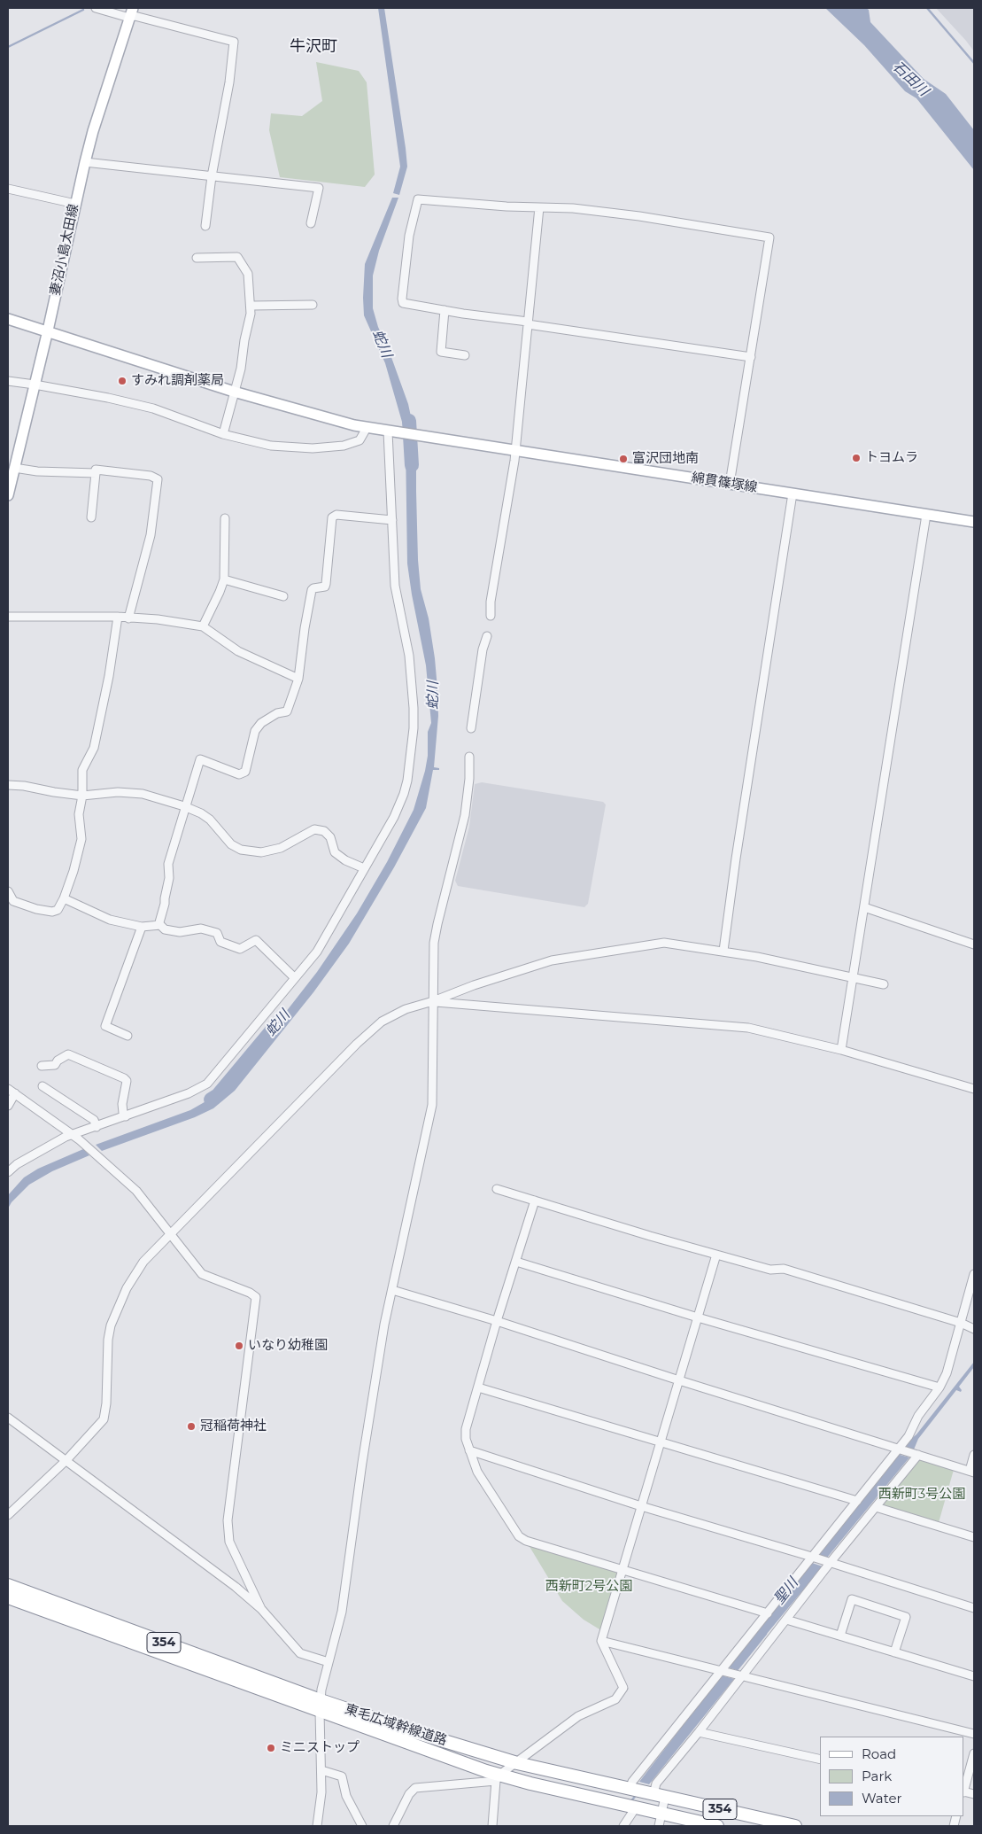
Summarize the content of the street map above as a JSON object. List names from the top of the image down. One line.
{"streets":{"highway":["354","東毛広域幹線道路"],"main road":["妻沼小島太田線","綿貫篠塚線"]},"crossings":[["妻沼小島太田線","綿貫篠塚線"]],"districts":["牛沢町"],"water":["石田川","蛇川","聖川"],"parks":["西新町3号公園","西新町2号公園"],"places":["すみれ調剤薬局","トヨムラ","富沢団地南","いなり幼稚園","冠稲荷神社","ミニストップ"],"legend":["Road","Park","Water"]}
